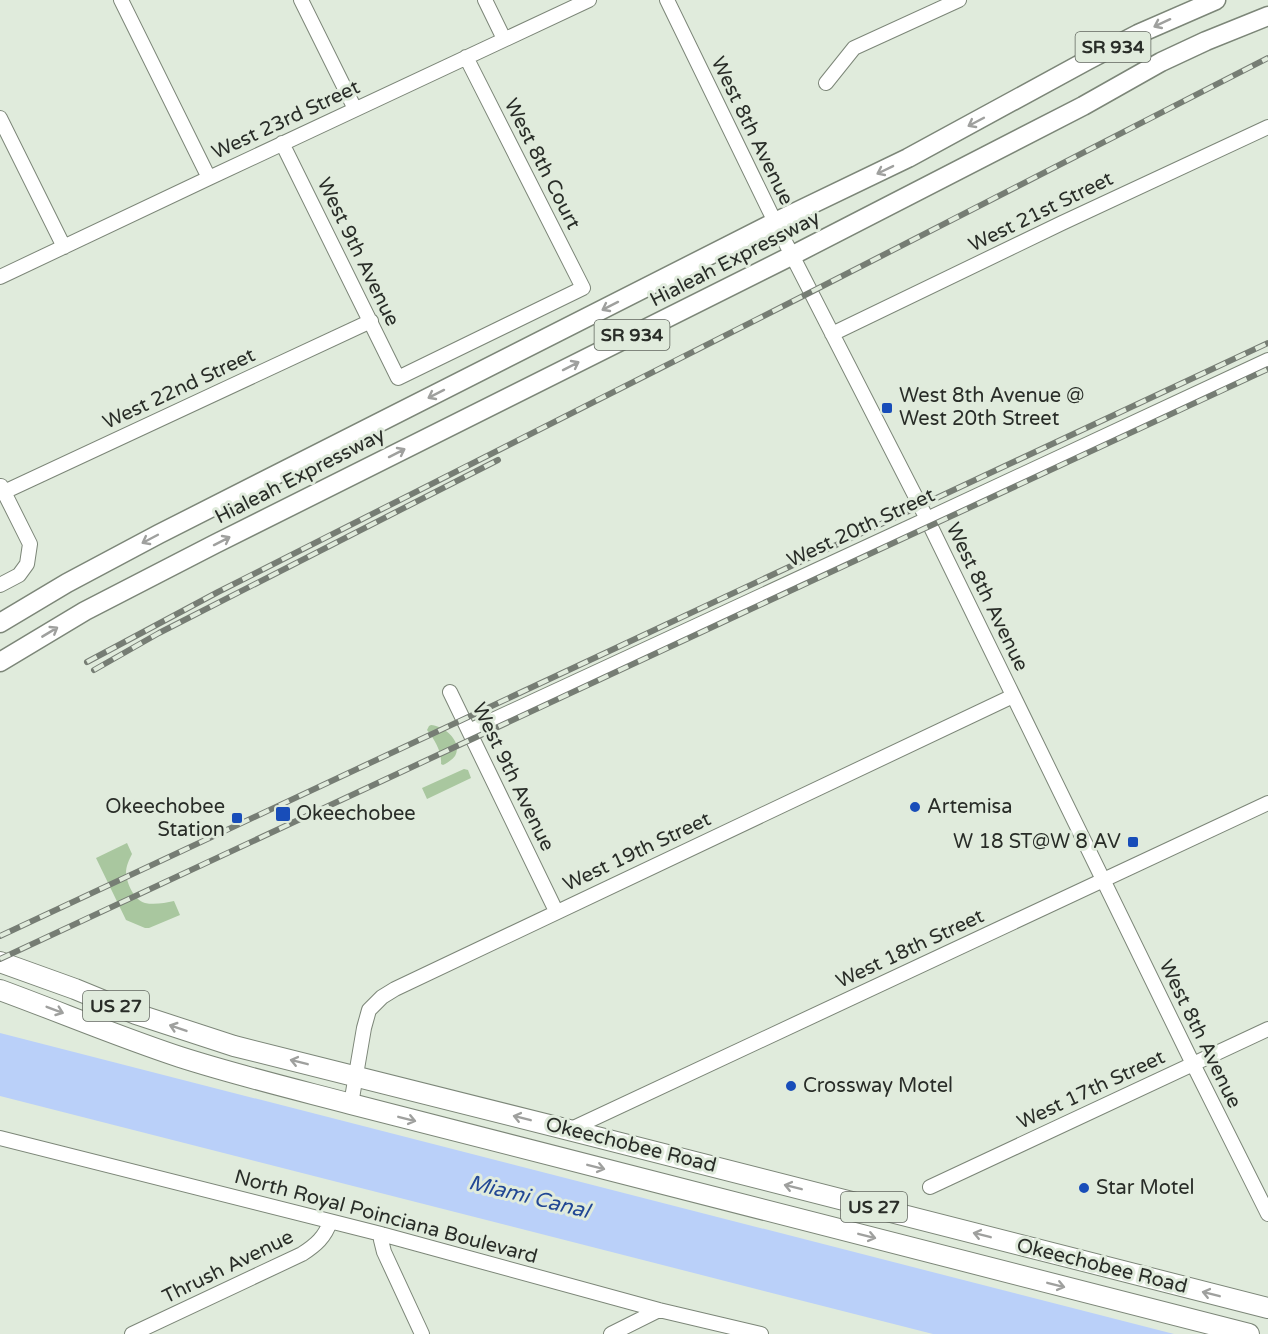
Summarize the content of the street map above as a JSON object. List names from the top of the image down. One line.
{"streets":{"highway":["US 27","Okeechobee Road"],"main road":["SR 934","Hialeah Expressway"],"street":["West 23rd Street","West 8th Avenue","West 8th Court","West 21st Street","West 9th Avenue","West 22nd Street","West 20th Street","West 19th Street","West 18th Street","West 17th Street","North Royal Poinciana Boulevard","Thrush Avenue"]},"crossings":[["West 23rd Street","West 8th Court"],["West 23rd Street","West 9th Avenue"],["West 8th Avenue","West 21st Street"],["West 8th Avenue","Hialeah Expressway"],["West 8th Avenue","West 20th Street"],["West 8th Avenue","West 19th Street"],["West 8th Avenue","West 18th Street"],["West 8th Avenue","West 17th Street"],["West 8th Court","West 9th Avenue"],["West 9th Avenue","West 22nd Street"],["West 9th Avenue","West 20th Street"],["West 9th Avenue","West 19th Street"],["West 19th Street","Okeechobee Road"],["West 18th Street","Okeechobee Road"],["North Royal Poinciana Boulevard","Thrush Avenue"]],"water":["Miami Canal"],"places":{"transit":["West 8th Avenue @ West 20th Street","Okeechobee","Okeechobee Station","W 18 ST@W 8 AV"],"other":["Artemisa","Crossway Motel","Star Motel"]}}
